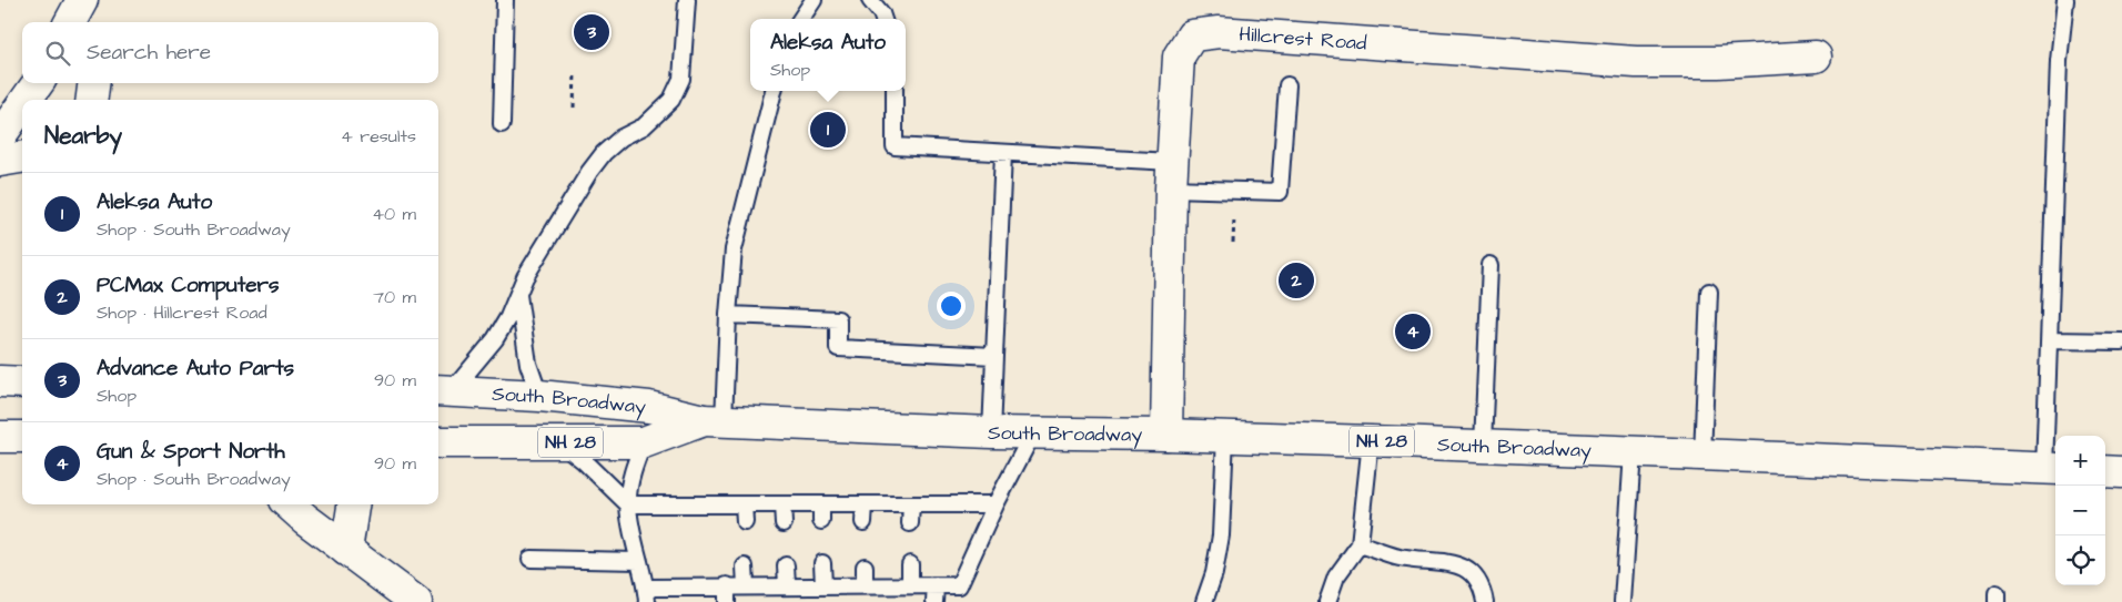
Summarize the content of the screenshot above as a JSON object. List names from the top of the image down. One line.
{"streets":{"main road":["Hillcrest Road","South Broadway","NH 28"]},"crossings":[["Hillcrest Road","South Broadway"]],"page":{"pins":["3","1","2","4"],"popup":["Aleksa Auto","Shop"],"search":"Search here","heading":["Nearby","4 results"],"list":[{"mark":"1","name":"Aleksa Auto","note":"Shop · South Broadway","value":"40 m"},{"mark":"2","name":"PCMax Computers","note":"Shop · Hillcrest Road","value":"70 m"},{"mark":"3","name":"Advance Auto Parts","note":"Shop","value":"90 m"},{"mark":"4","name":"Gun & Sport North","note":"Shop · South Broadway","value":"90 m"}],"map_buttons":["+","−"]}}
